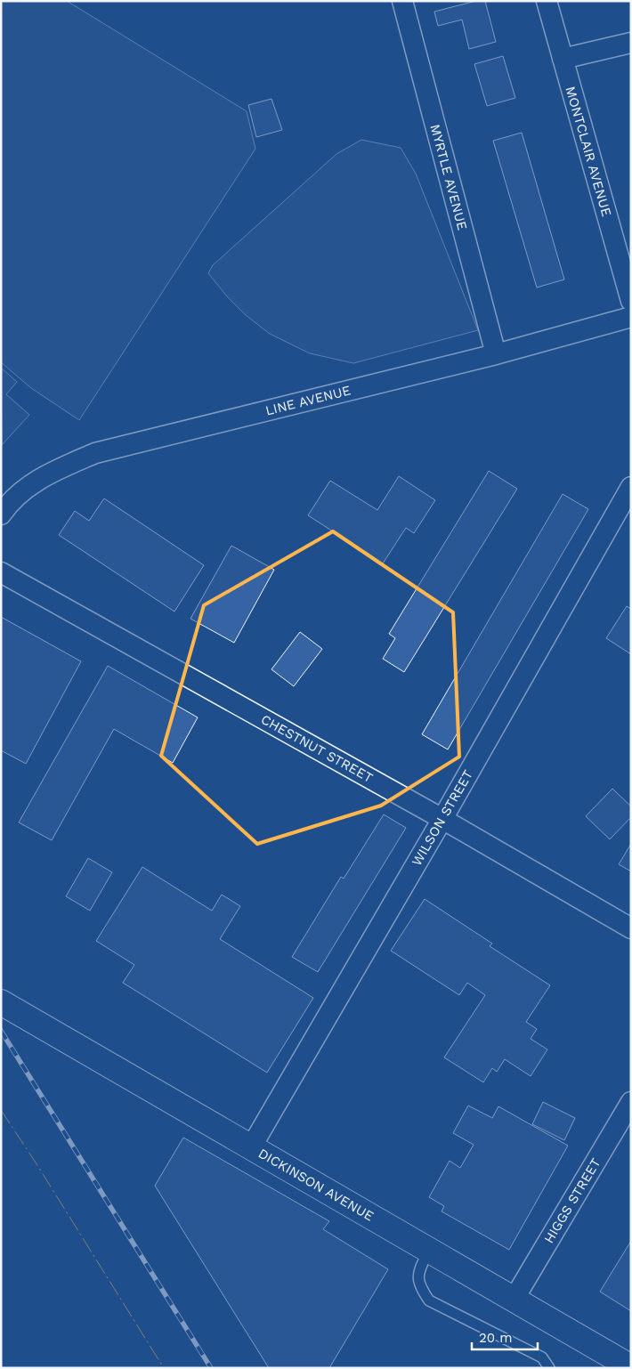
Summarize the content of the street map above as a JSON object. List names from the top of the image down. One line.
{"streets":{"main road":["DICKINSON AVENUE"],"street":["MONTCLAIR AVENUE","MYRTLE AVENUE","LINE AVENUE","CHESTNUT STREET","WILSON STREET","HIGGS STREET"]},"crossings":[["MYRTLE AVENUE","LINE AVENUE"],["CHESTNUT STREET","WILSON STREET"],["WILSON STREET","DICKINSON AVENUE"],["DICKINSON AVENUE","HIGGS STREET"]],"scale_bar":"20 m"}
